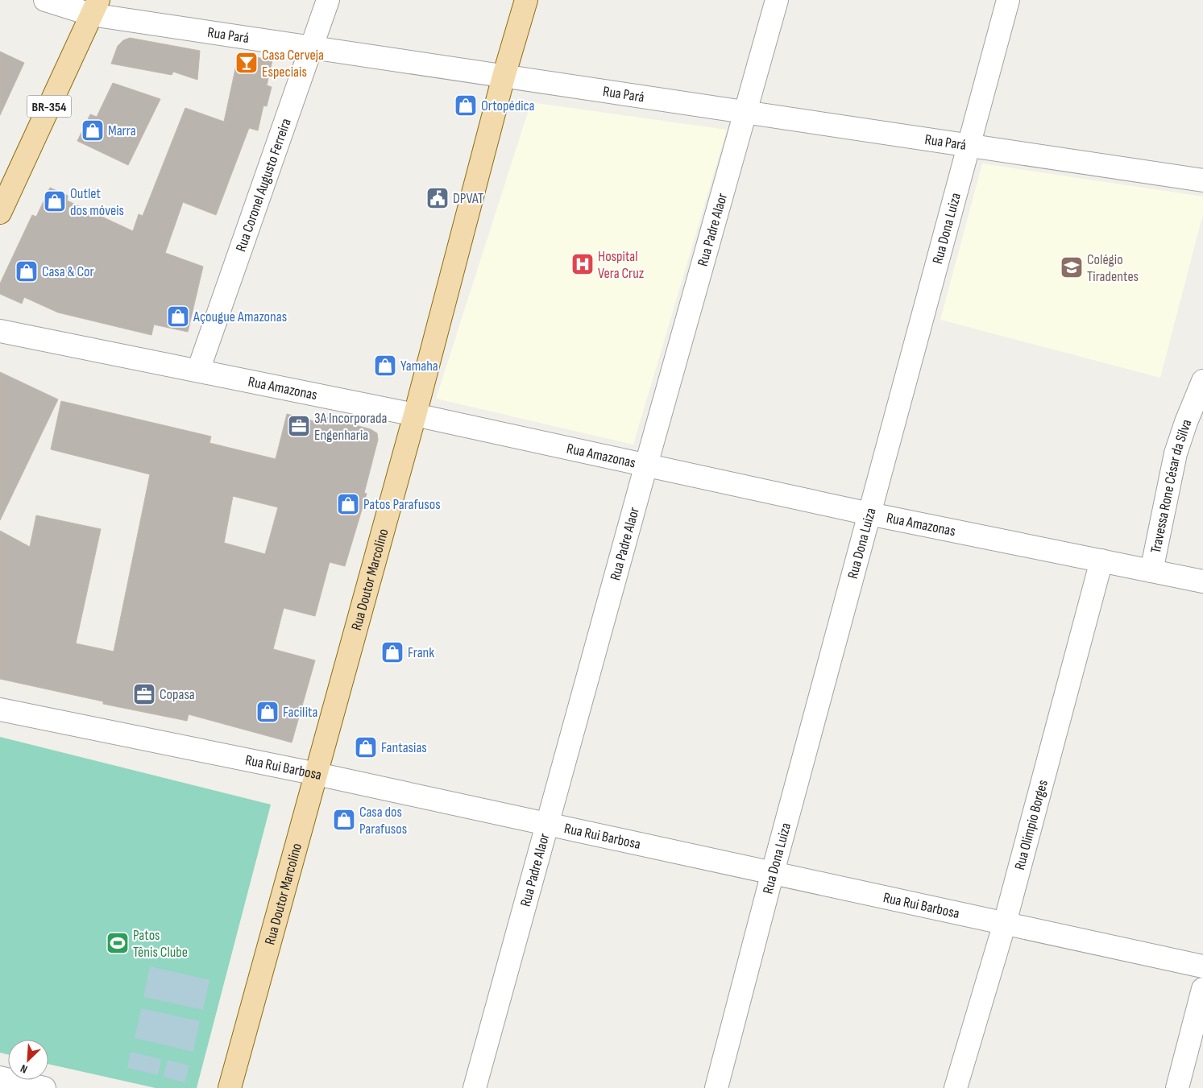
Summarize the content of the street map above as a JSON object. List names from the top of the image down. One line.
{"streets":{"main road":["BR-354","Rua Doutor Marcolino"],"street":["Rua Pará","Rua Coronel Augusto Ferreira","Rua Dona Luiza","Rua Padre Alaor","Rua Amazonas","Travessa Rone César da Silva","Rua Rui Barbosa","Rua Olímpio Borges"]},"crossings":[["Rua Pará","BR-354"],["Rua Pará","Rua Coronel Augusto Ferreira"],["Rua Pará","Rua Dona Luiza"],["Rua Pará","Rua Padre Alaor"],["Rua Pará","Rua Doutor Marcolino"],["Rua Coronel Augusto Ferreira","Rua Amazonas"],["Rua Dona Luiza","Rua Amazonas"],["Rua Dona Luiza","Rua Rui Barbosa"],["Rua Padre Alaor","Rua Amazonas"],["Rua Padre Alaor","Rua Rui Barbosa"],["Rua Amazonas","Travessa Rone César da Silva"],["Rua Amazonas","Rua Doutor Marcolino"],["Rua Amazonas","Rua Olímpio Borges"],["Rua Doutor Marcolino","Rua Rui Barbosa"],["Rua Rui Barbosa","Rua Olímpio Borges"]],"places":{"bar":["Casa Cerveja Especiais"],"shop":["Ortopédica","Marra","Outlet dos móveis","Casa & Cor","Açougue Amazonas","Yamaha","Patos Parafusos","Frank","Facilita","Fantasias","Casa dos Parafusos"],"public building":["DPVAT"],"hospital":["Hospital Vera Cruz"],"school or university":["Colégio Tiradentes"],"office":["3A Incorporada Engenharia","Copasa"],"sports":["Patos Tênis Clube"]},"north":"bottom left"}
